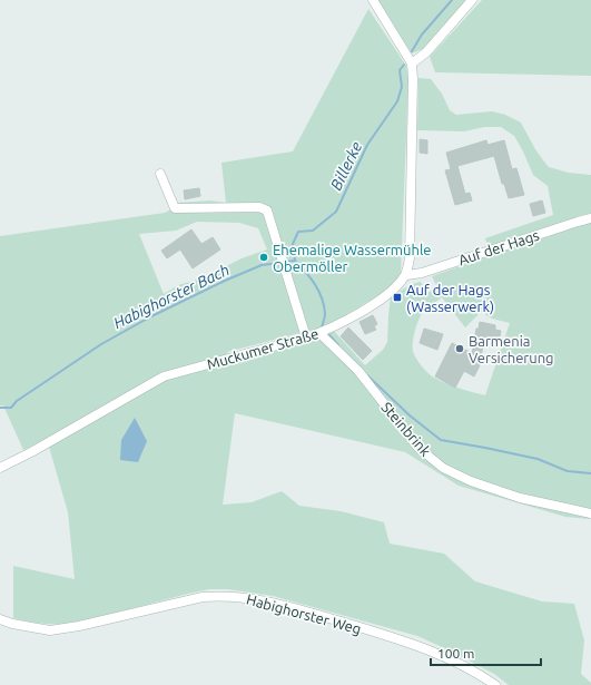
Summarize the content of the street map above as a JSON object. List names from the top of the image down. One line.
{"streets":{"street":["Auf der Hags","Muckumer Straße","Steinbrink","Habighorster Weg"]},"crossings":[["Auf der Hags","Muckumer Straße"],["Muckumer Straße","Steinbrink"]],"water":["Billerke","Habighorster Bach"],"places":{"other":["Ehemalige Wassermühle Obermöller","Barmenia Versicherung"],"transit":["Auf der Hags (Wasserwerk)"]},"scale_bar":"100 m"}
